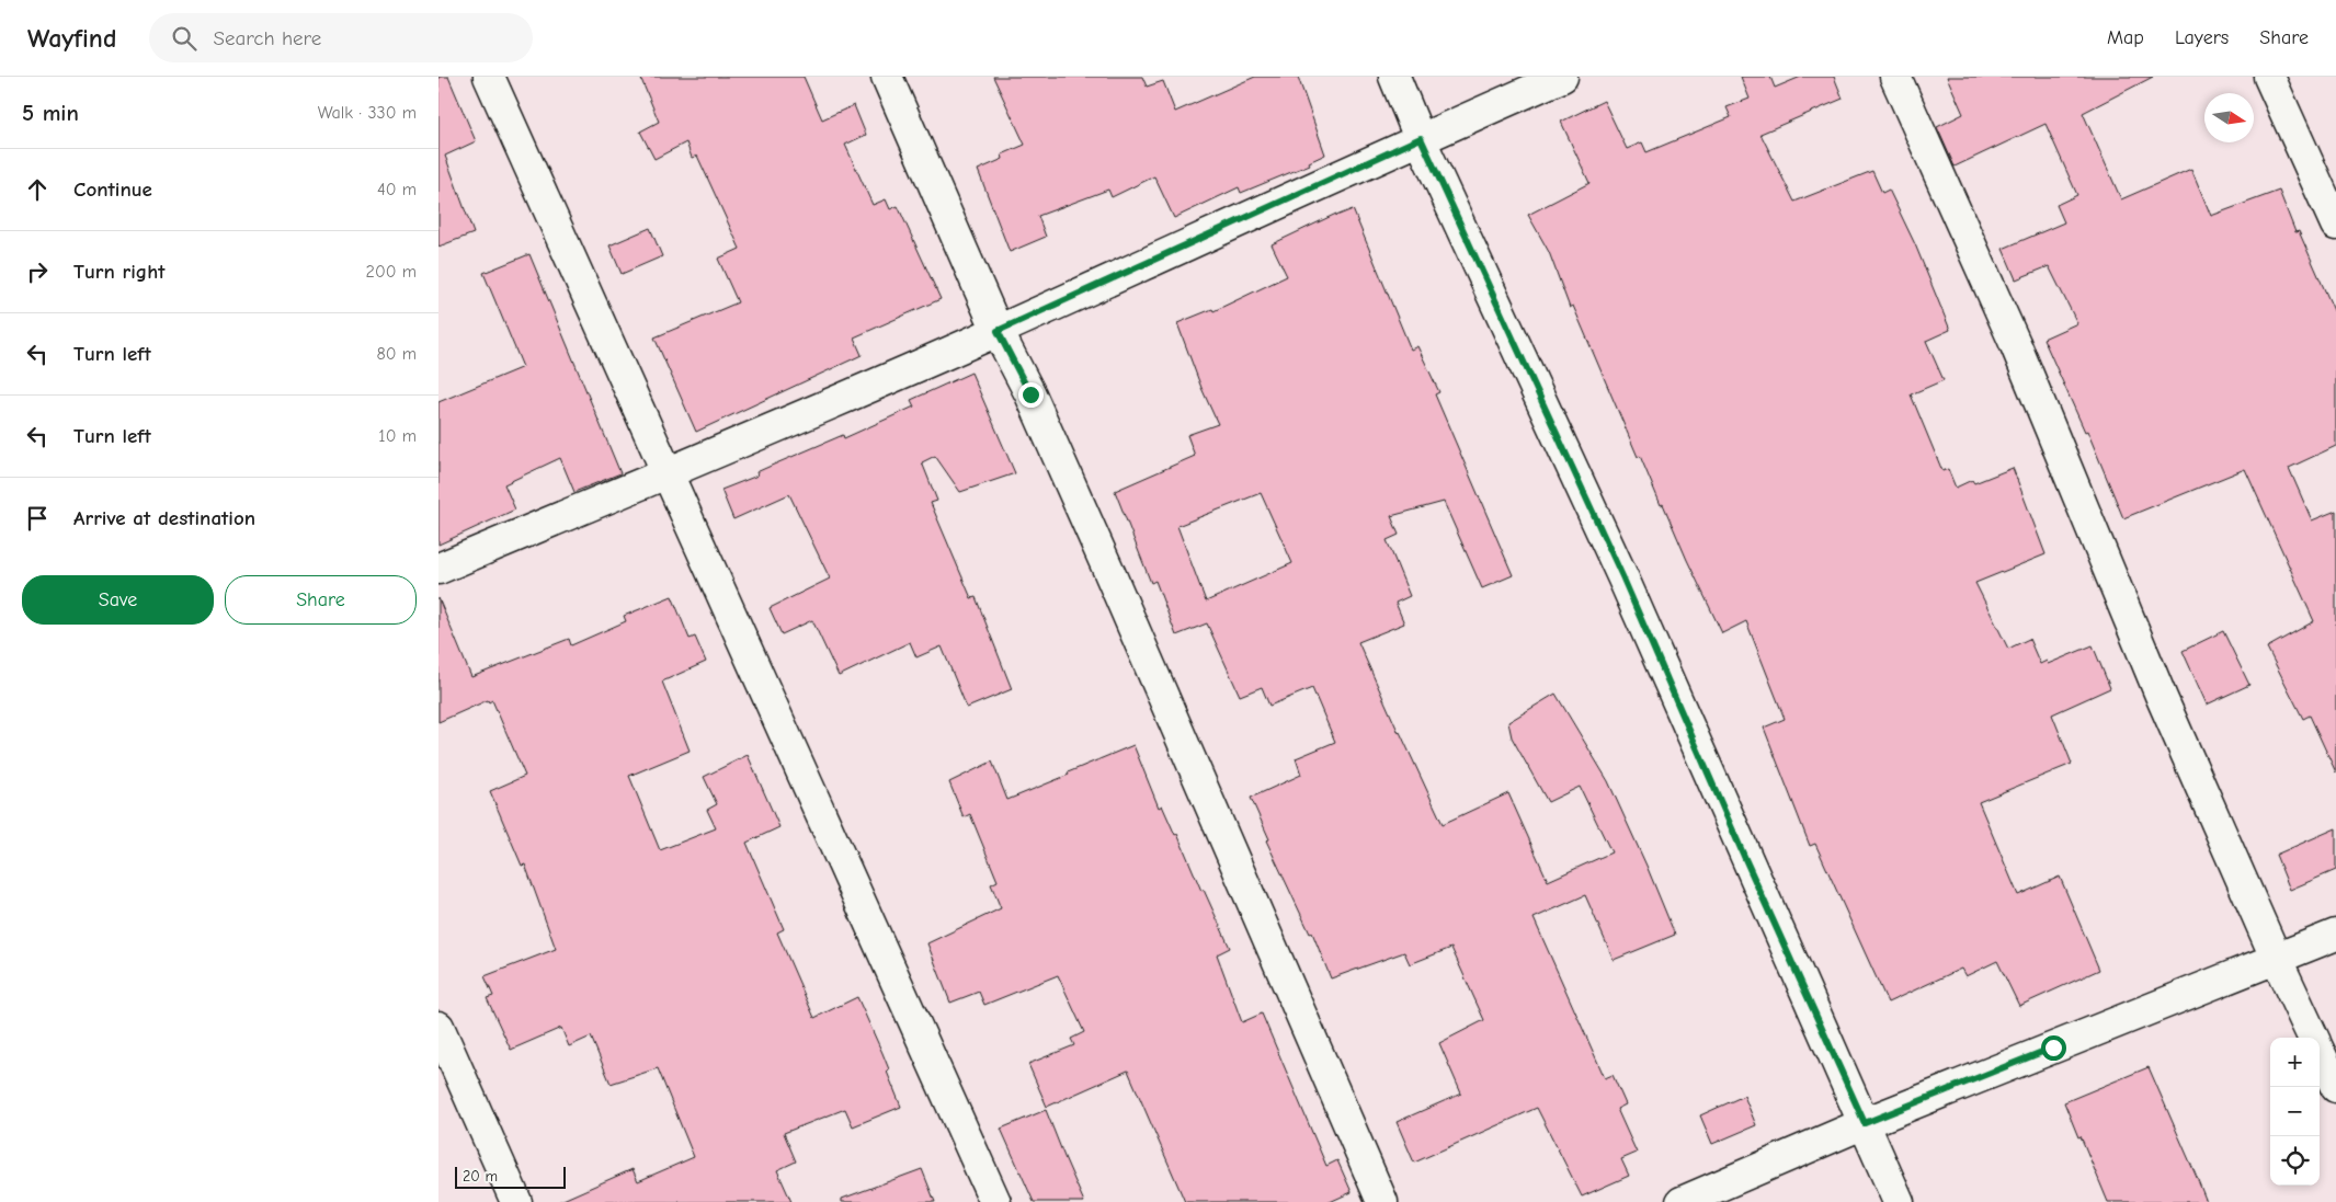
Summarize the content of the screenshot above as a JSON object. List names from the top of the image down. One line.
{"scale_bar":"20 m","north":"right","page":{"header":"Wayfind","search":"Search here","nav":["Map","Layers","Share"],"heading":["5 min","Walk · 330 m"],"list":[["Continue","40 m"],["Turn right","200 m"],["Turn left","80 m"],["Turn left","10 m"],"Arrive at destination"],"buttons":["Save","Share"],"map_buttons":["+","−"],"scale":"20 m"}}
